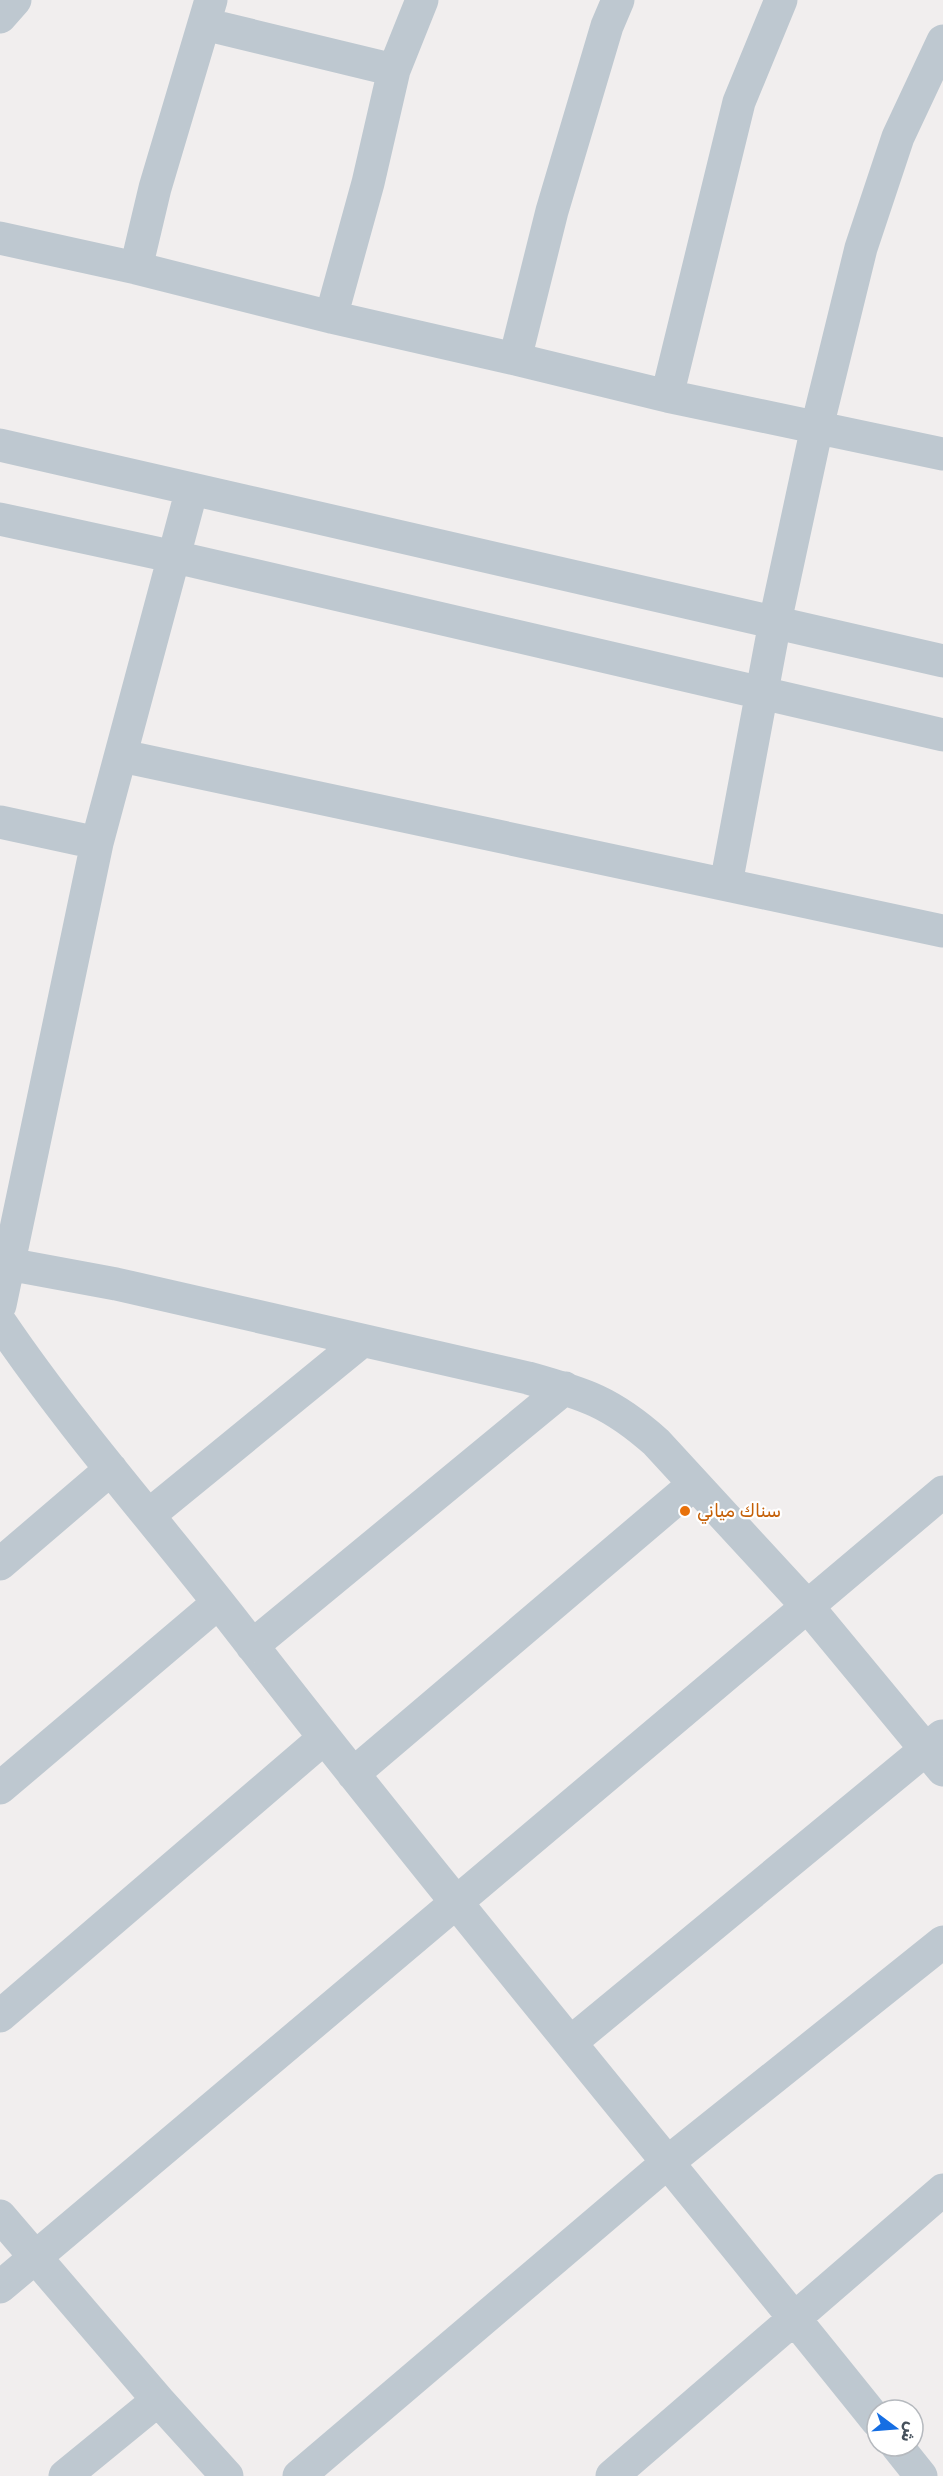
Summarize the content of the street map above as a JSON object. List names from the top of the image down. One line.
{"places":["سناك مياني"],"north":"right"}
